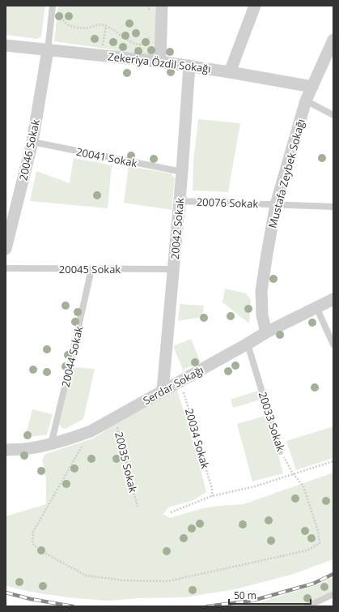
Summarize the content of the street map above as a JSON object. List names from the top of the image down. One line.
{"streets":{"street":["Zekeriya Özdil Sokağı","20046 Sokak","Mustafa Zeybek Sokağı","20042 Sokak","Serdar Sokağı"],"lane":["20041 Sokak","20076 Sokak","20045 Sokak","20044 Sokak","20033 Sokak"],"path":["20034 Sokak","20035 Sokak"]},"crossings":[["Zekeriya Özdil Sokağı","20046 Sokak"],["Zekeriya Özdil Sokağı","Mustafa Zeybek Sokağı"],["Zekeriya Özdil Sokağı","20042 Sokak"],["20046 Sokak","20041 Sokak"],["20041 Sokak","20042 Sokak"],["Mustafa Zeybek Sokağı","20076 Sokak"],["Mustafa Zeybek Sokağı","Serdar Sokağı"],["20076 Sokak","20042 Sokak"],["20042 Sokak","20045 Sokak"],["20042 Sokak","Serdar Sokağı"],["20045 Sokak","20044 Sokak"],["20044 Sokak","Serdar Sokağı"],["Serdar Sokağı","20033 Sokak"],["Serdar Sokağı","20034 Sokak"],["Serdar Sokağı","20035 Sokak"]],"scale_bar":"50 m"}
